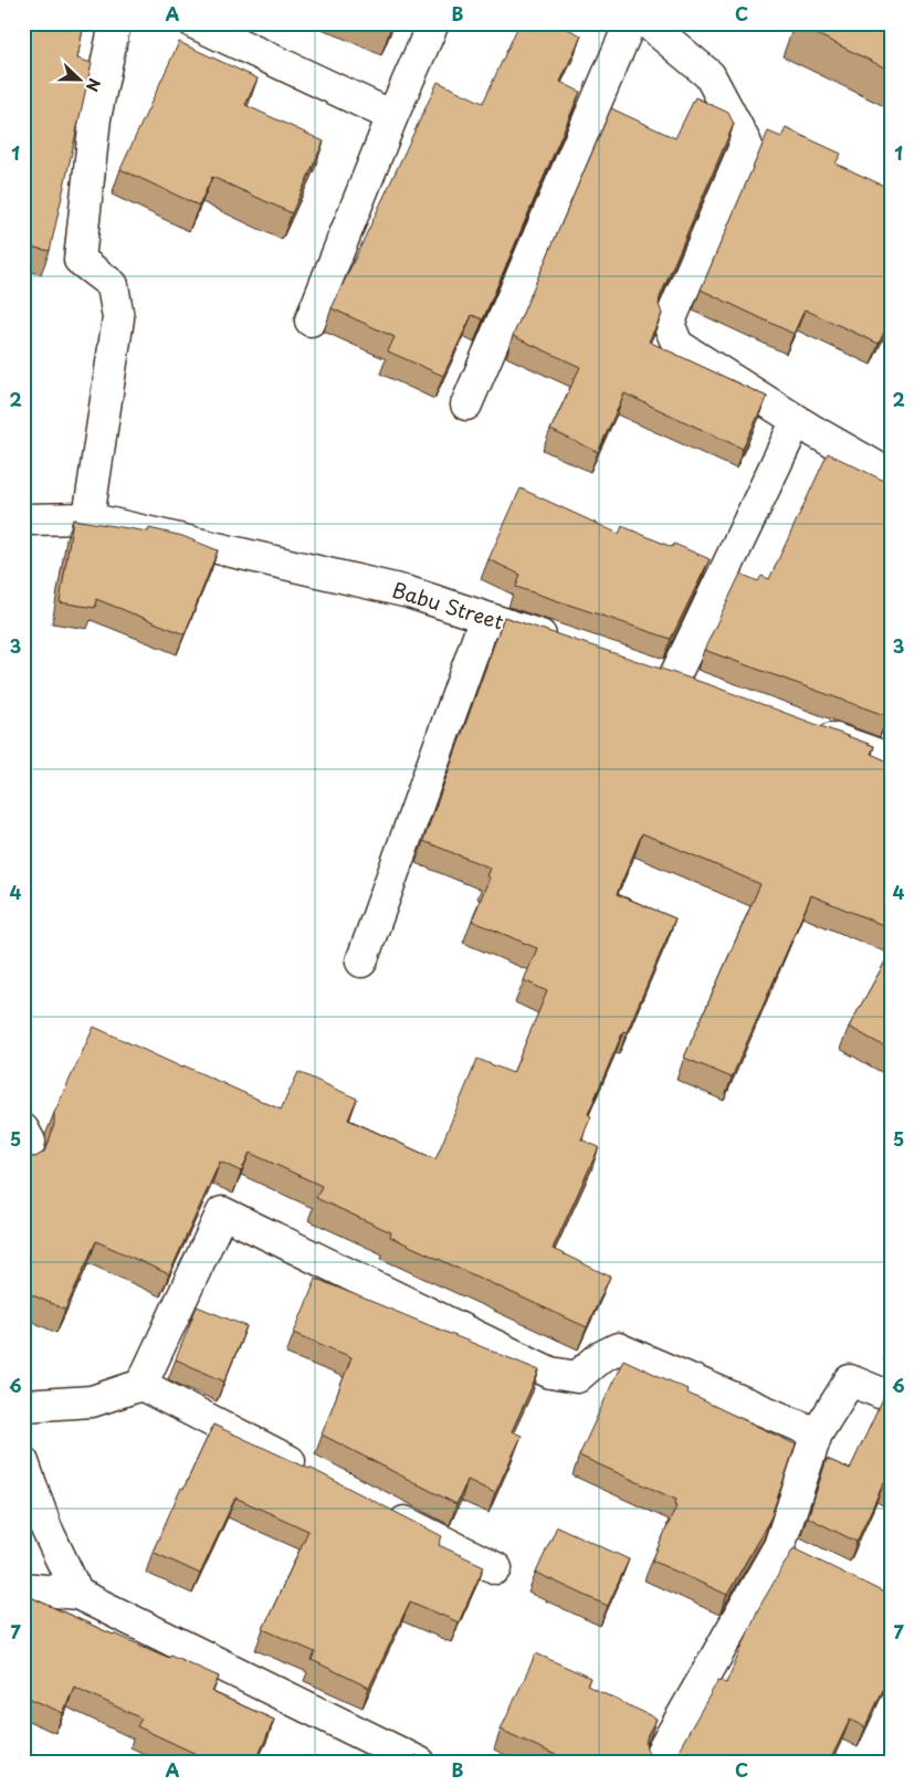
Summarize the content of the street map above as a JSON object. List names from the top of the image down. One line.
{"streets":{"street":["Babu Street"]},"north":"right","grid":{"columns":["A","B","C"],"rows":["1","2","3","4","5","6","7"]}}
